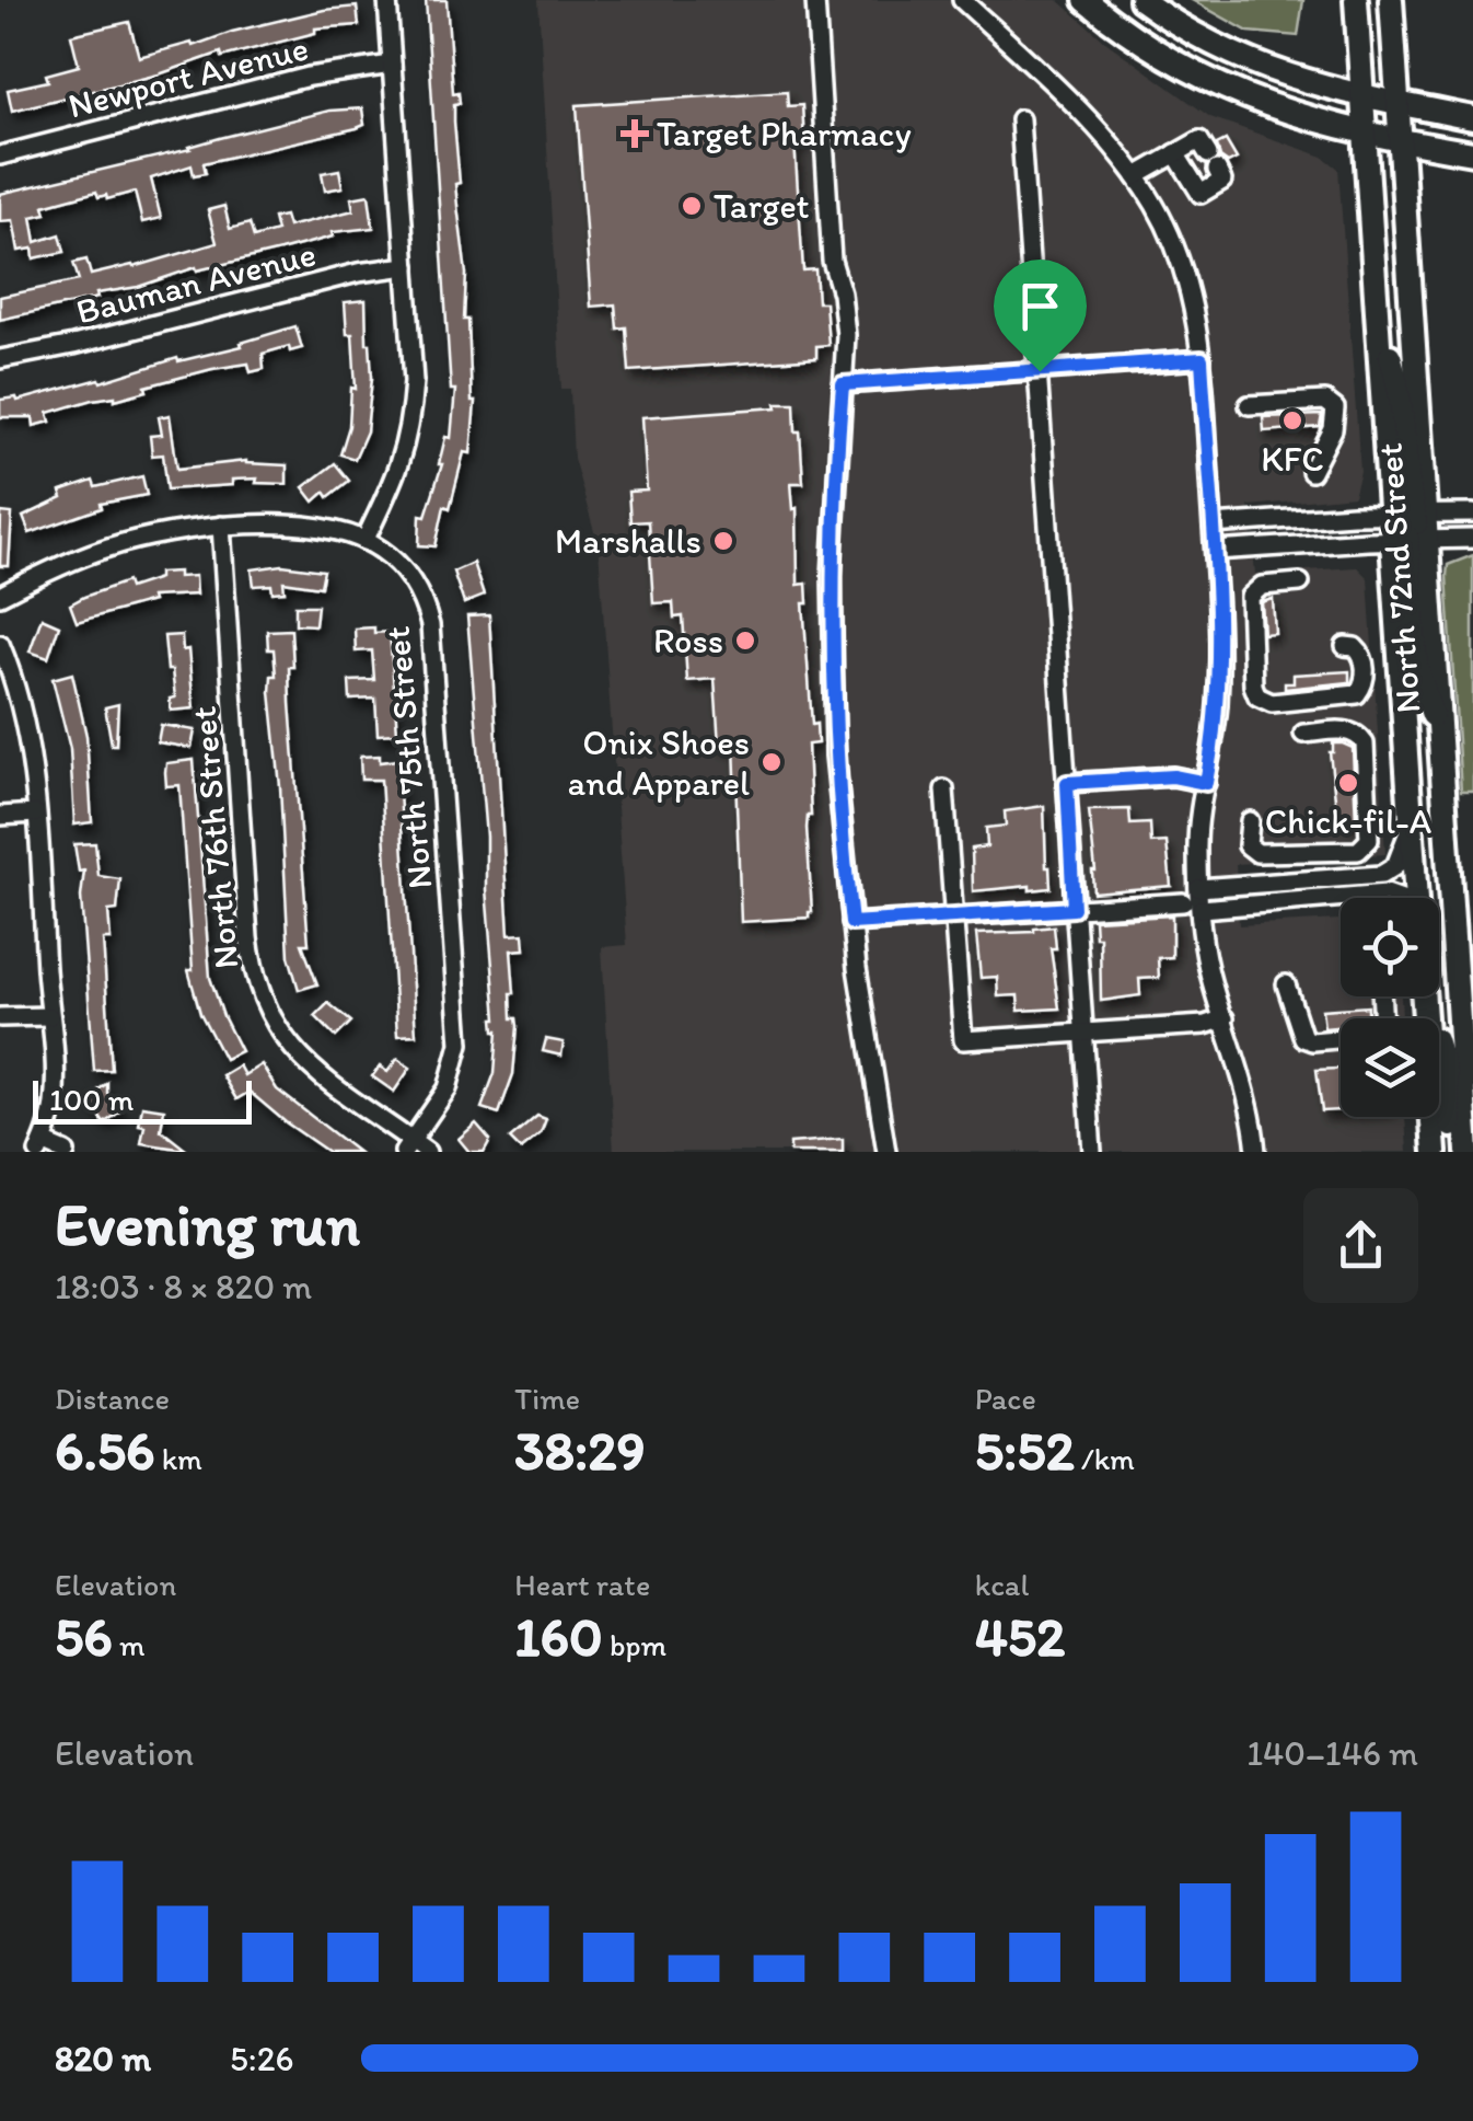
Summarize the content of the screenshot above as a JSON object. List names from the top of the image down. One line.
{"streets":{"main road":["North 72nd Street"],"street":["Newport Avenue","Bauman Avenue","North 75th Street","North 76th Street"]},"crossings":[["North 75th Street","North 76th Street"]],"places":{"health":["Target Pharmacy"],"other":["Target","KFC","Marshalls","Ross","Onix Shoes and Apparel","Chick-fil-A"]},"scale_bar":"100 m","page":{"scale":"100 m","heading":["Evening run","18:03 · 8 × 820 m"],"stats":[["Distance","6.56 km"],["Time","38:29"],["Pace","5:52 /km"],["Elevation","56 m"],["Heart rate","160 bpm"],["kcal","452"]],"chart":["Elevation","140–146 m"],"list":[{"name":"820 m","note":"5:26"}]}}
